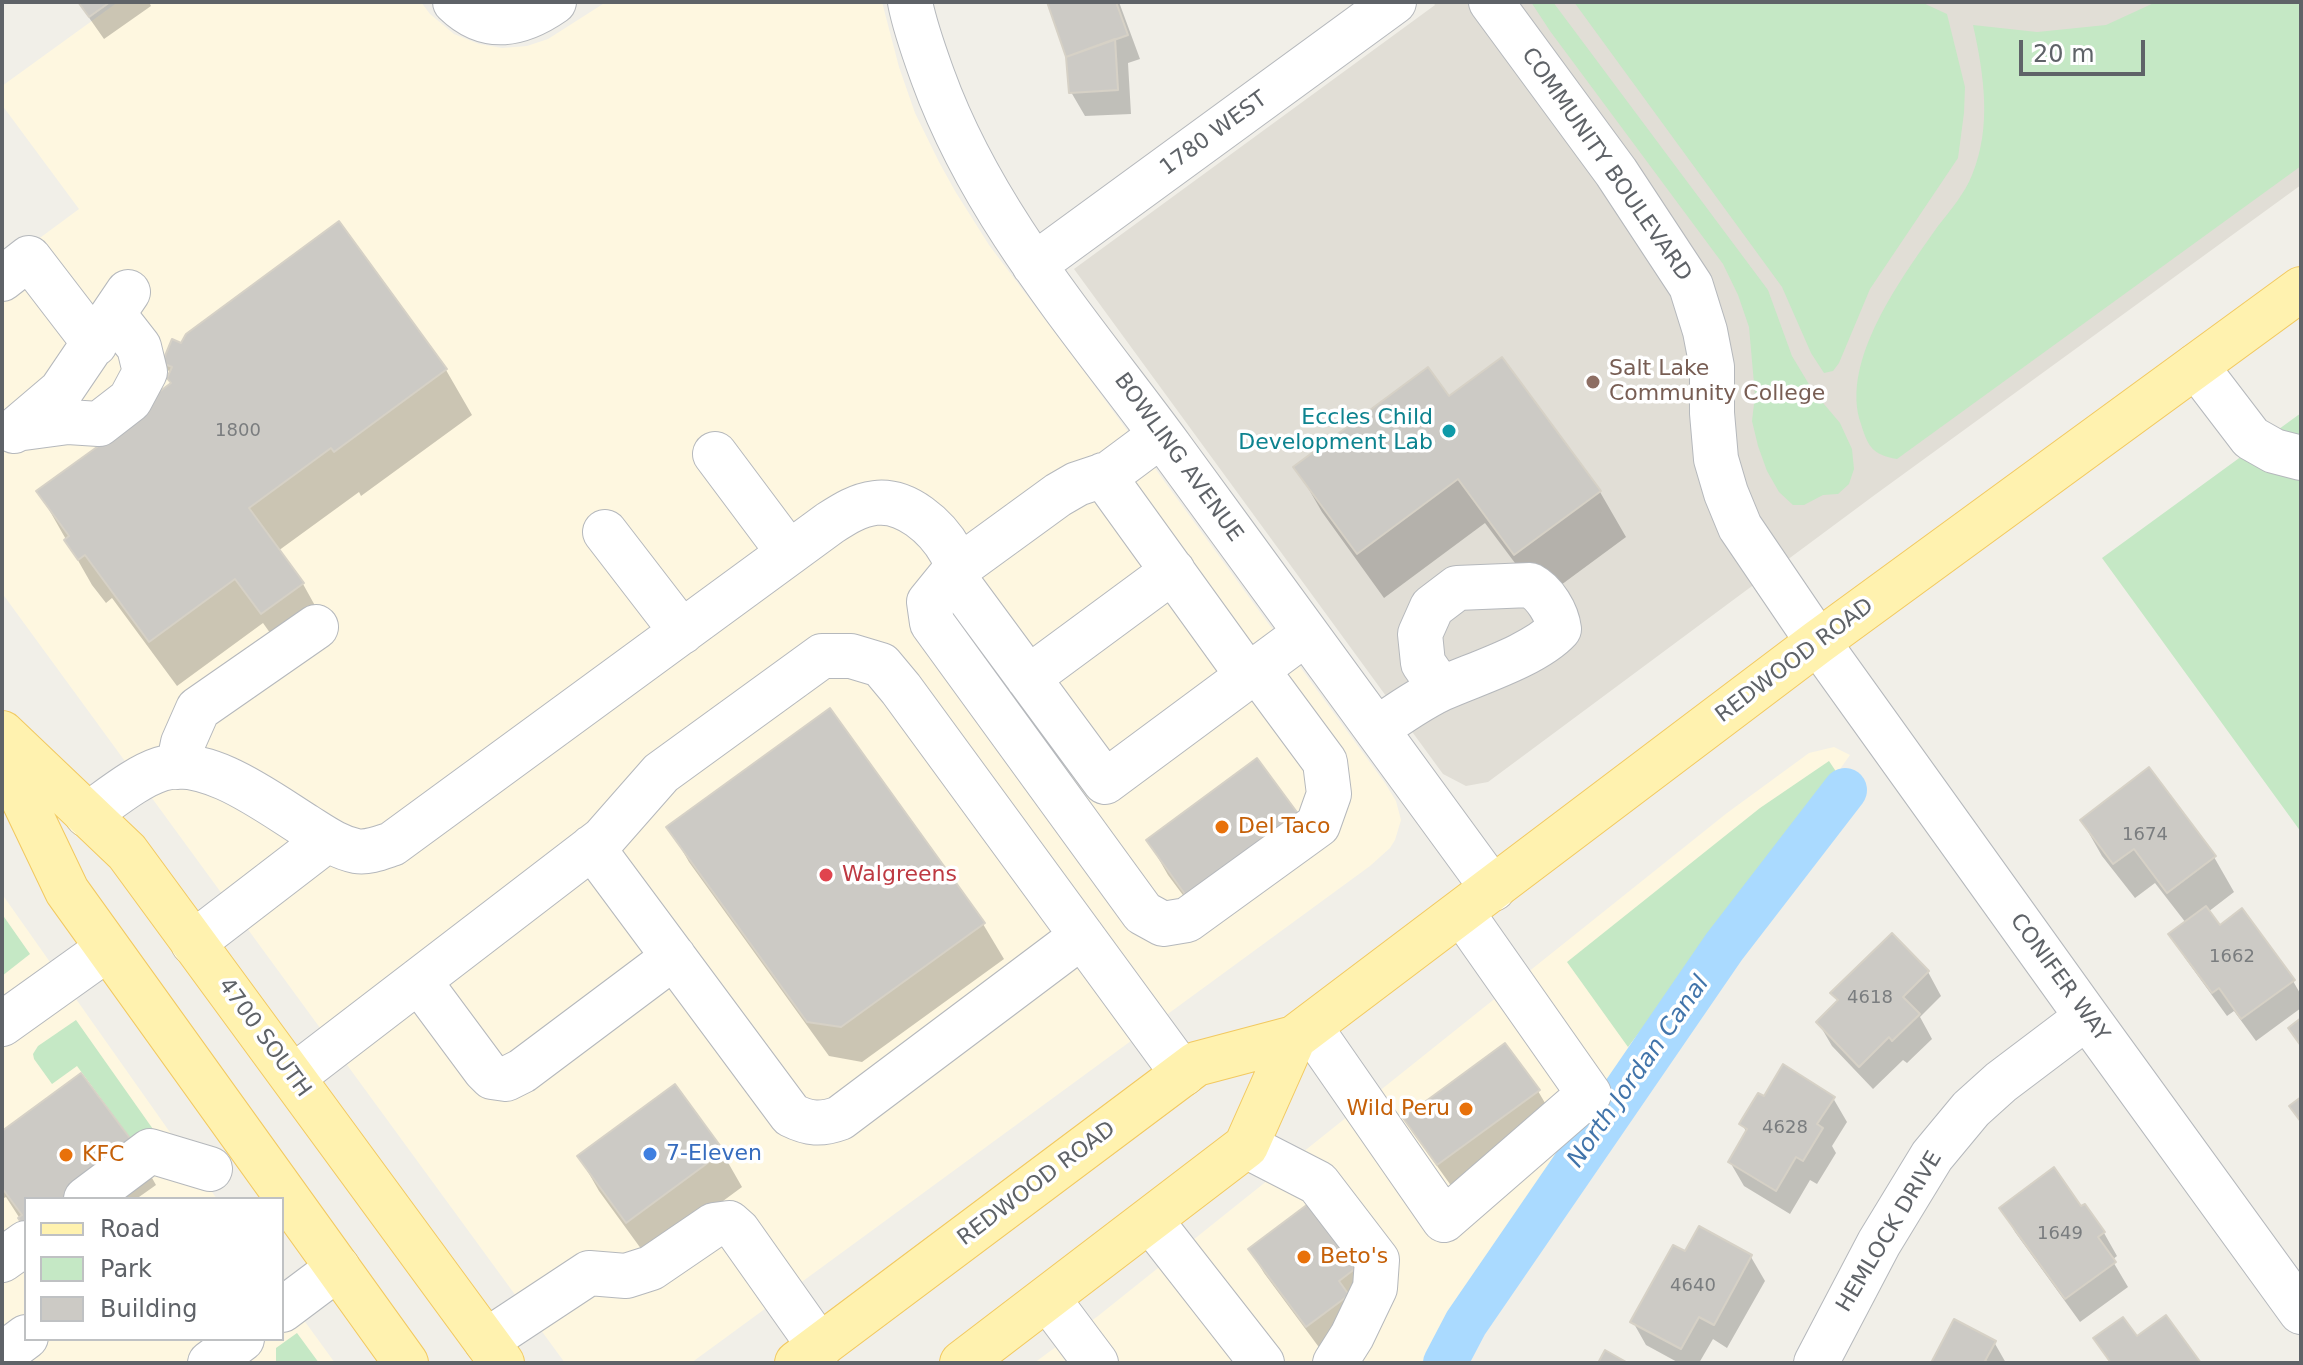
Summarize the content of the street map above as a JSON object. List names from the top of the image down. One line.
{"streets":{"main road":["REDWOOD ROAD","4700 SOUTH"],"street":["1780 WEST","COMMUNITY BOULEVARD","BOWLING AVENUE","CONIFER WAY","HEMLOCK DRIVE"]},"crossings":[["1780 WEST","BOWLING AVENUE"],["COMMUNITY BOULEVARD","REDWOOD ROAD"],["COMMUNITY BOULEVARD","CONIFER WAY"],["BOWLING AVENUE","REDWOOD ROAD"],["REDWOOD ROAD","CONIFER WAY"],["CONIFER WAY","HEMLOCK DRIVE"]],"water":["North Jordan Canal"],"places":["Salt Lake Community College","Eccles Child Development Lab","Del Taco","Walgreens","Wild Peru","7-Eleven","KFC","Beto's"],"house_numbers":["1800","1674","1662","4618","4628","1649","4640"],"legend":["Road","Park","Building"],"scale_bar":"20 m"}
